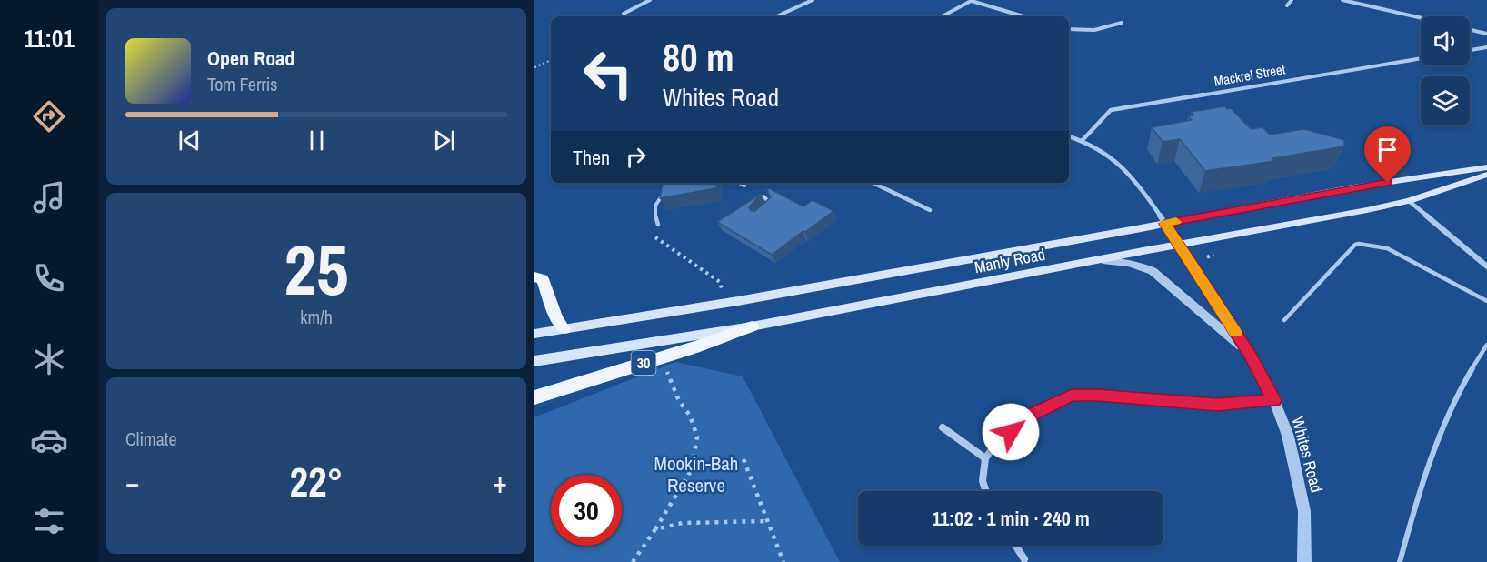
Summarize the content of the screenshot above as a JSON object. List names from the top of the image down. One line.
{"streets":{"main road":["Manly Road","30"],"street":["Mackrel Street","Whites Road"]},"crossings":[["Manly Road","30"],["Manly Road","Whites Road"]],"parks":["Mookin-Bah Reserve"],"page":{"tabs":"11:01","turn":["80 m","Whites Road"],"song":["Open Road","Tom Ferris"],"then":"Then","tile":[["25","km/h"],"Climate"],"heat":["−","22°","+"],"limit":"30","trip":"11:02 · 1 min · 240 m"}}
